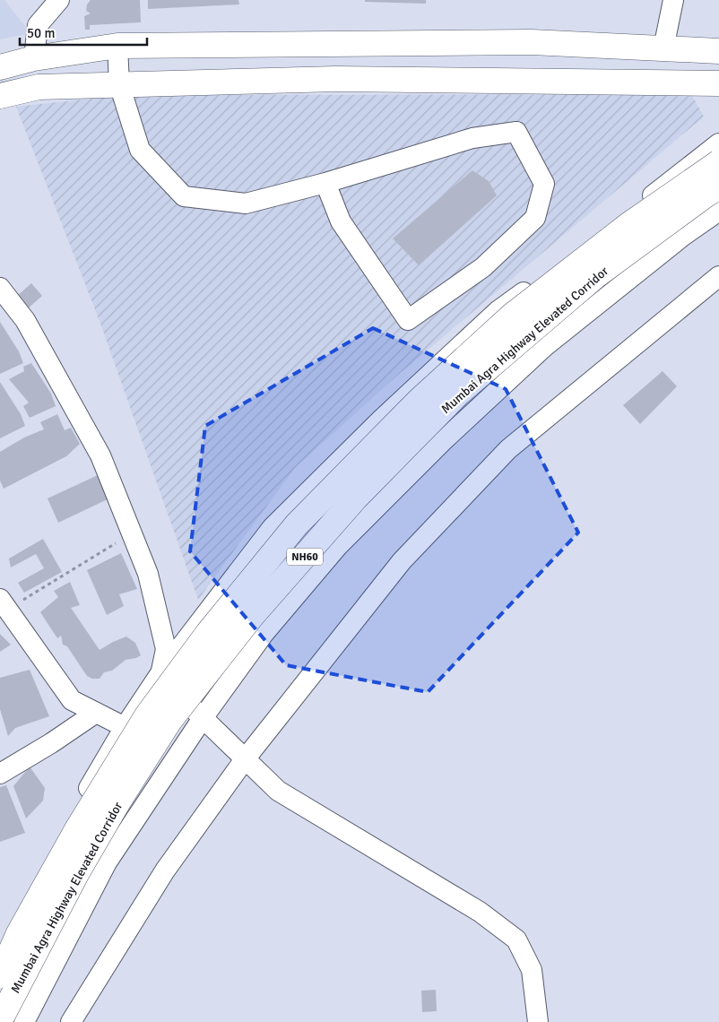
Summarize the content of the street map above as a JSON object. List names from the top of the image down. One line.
{"streets":{"main road":["Mumbai Agra Highway Elevated Corridor","NH60"]},"scale_bar":"50 m"}
